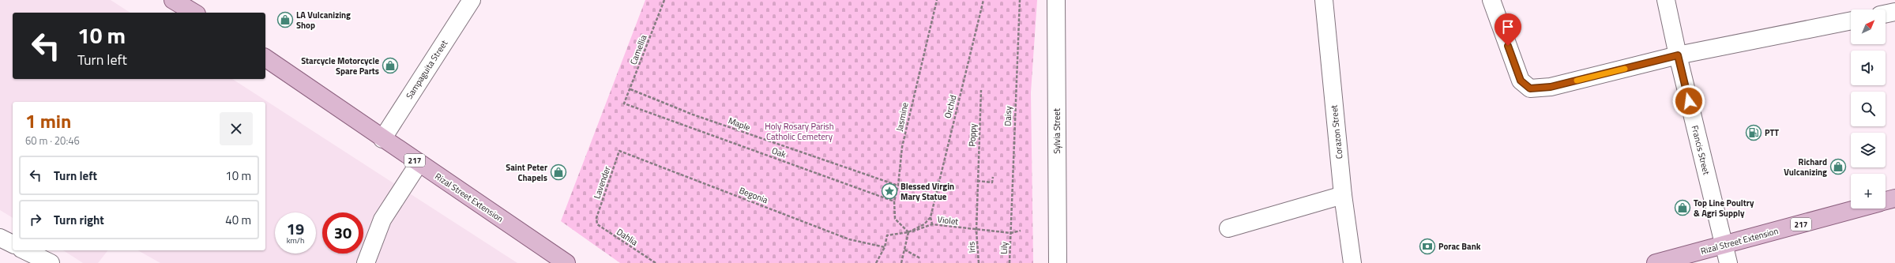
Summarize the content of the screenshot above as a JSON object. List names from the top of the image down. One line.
{"streets":{"main road":["217","Rizal Street Extension"],"street":["Sampaguita Street","Sylvia Street","Corazon Street","Francis Street"],"path":["Camellia","Orchid","Daisy","Jasmine","Maple","Poppy","Oak","Lavender","Begonia","Violet","Dahlia","Iris","Lily"]},"crossings":[["Camellia","Maple"],["Camellia","Oak"],["Sampaguita Street","Rizal Street Extension"],["Orchid","Violet"],["Daisy","Violet"],["Daisy","Lily"],["Jasmine","Maple"],["Jasmine","Oak"],["Jasmine","Violet"],["Poppy","Violet"],["Poppy","Iris"],["Francis Street","Rizal Street Extension"],["Lavender","Begonia"],["Lavender","Dahlia"],["Begonia","Violet"],["Violet","Iris"],["Violet","Lily"]],"parks":["Holy Rosary Parish Catholic Cemetery"],"places":{"shop":["LA Vulcanizing Shop","Starcycle Motorcycle Spare Parts","Richard Vulcanizing","Saint Peter Chapels","Top Line Poultry & Agri Supply"],"fuel station":["PTT"],"place":["Blessed Virgin Mary Statue"],"bank":["Porac Bank"]},"north":"top right","page":{"map_buttons":"+","turn":["10 m","Turn left"],"heading":["1 min","60 m · 20:46"],"list":[{"name":"Turn left","value":"10 m"},{"name":"Turn right","value":"40 m"}],"speed":"19 km/h","limit":"30"}}
